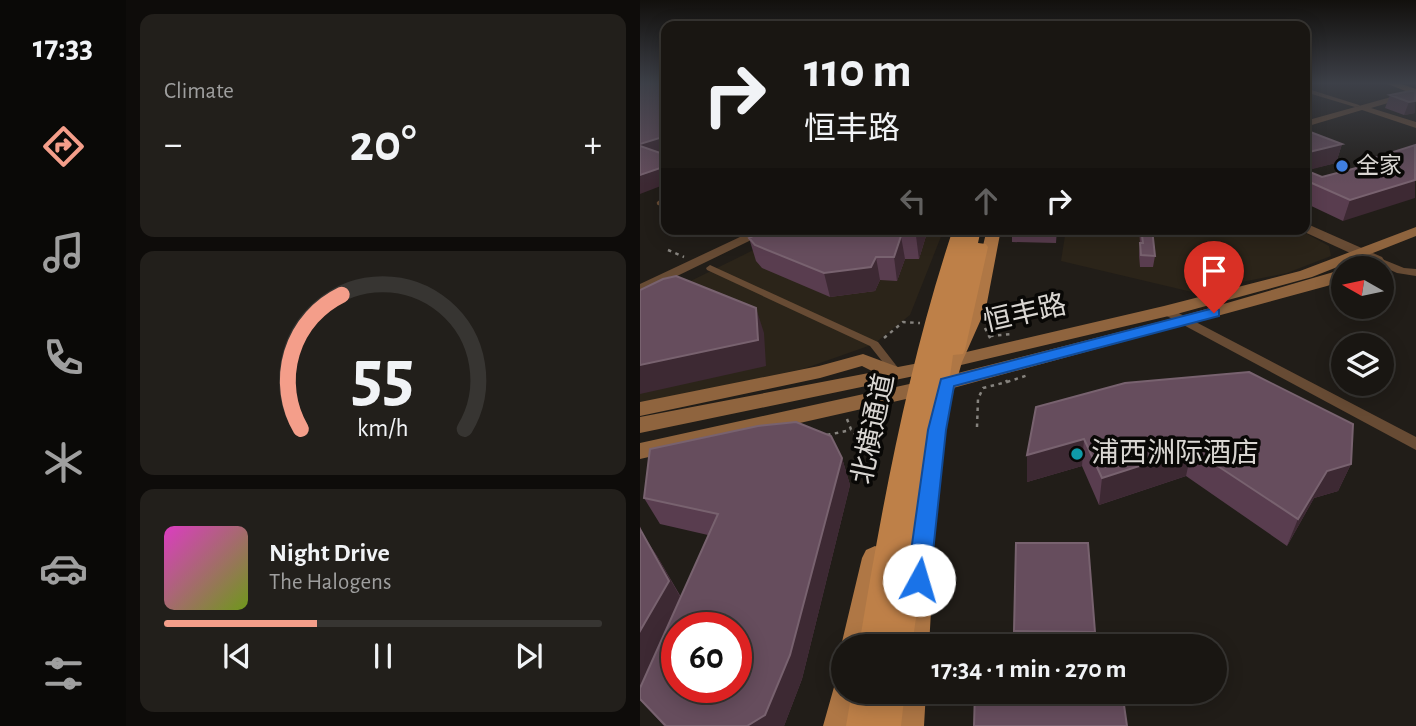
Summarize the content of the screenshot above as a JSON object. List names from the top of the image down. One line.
{"streets":{"highway":["北横通道"],"main road":["恒丰路"]},"places":["全家","浦西洲际酒店"],"north":"left","page":{"tabs":"17:33","tile":"Climate","turn":["110 m","恒丰路"],"heat":["−","20°","+"],"song":["Night Drive","The Halogens"],"limit":"60","trip":"17:34 · 1 min · 270 m","gauge":["55","km/h"]}}
